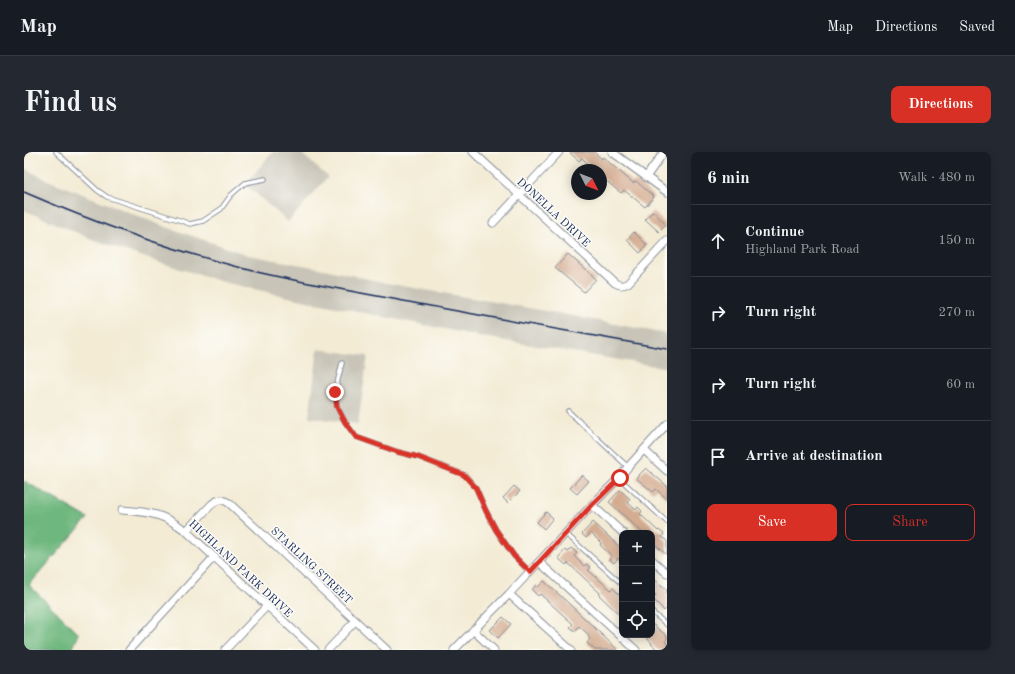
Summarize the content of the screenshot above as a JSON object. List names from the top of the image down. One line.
{"streets":{"street":["DONELLA DRIVE","STARLING STREET","HIGHLAND PARK DRIVE"]},"crossings":[["STARLING STREET","HIGHLAND PARK DRIVE"]],"north":"bottom right","page":{"header":"Map","nav":["Map","Directions","Saved"],"buttons":["Directions",["Save","Share"]],"title":"Find us","heading":["6 min","Walk · 480 m"],"list":[["Continue","Highland Park Road","150 m"],["Turn right","270 m"],["Turn right","60 m"],"Arrive at destination"],"map_buttons":["+","−"]}}
